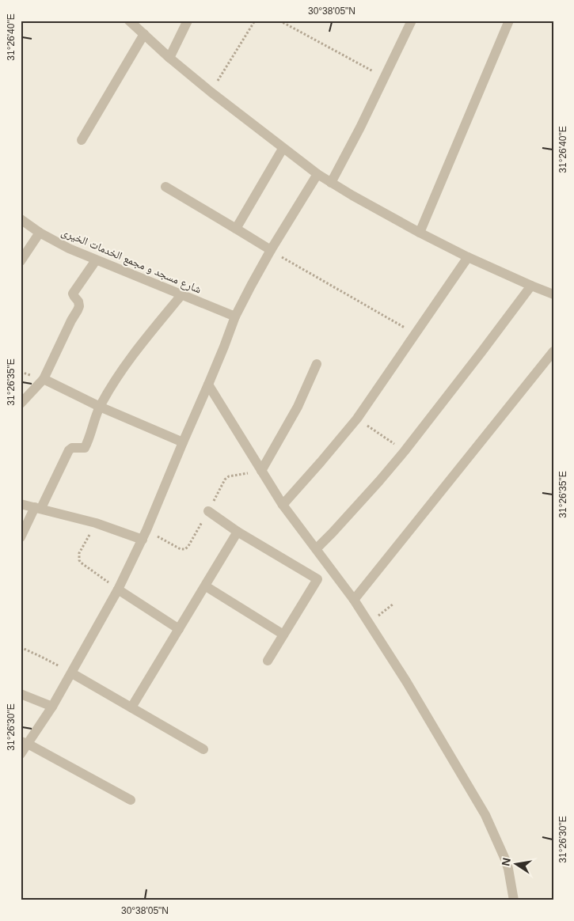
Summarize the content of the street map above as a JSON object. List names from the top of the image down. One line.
{"streets":{"street":["شارع مسجد و مجمع الخدمات الخيرى"]},"north":"left","coordinates":["30°38'05\"N","31°26'40\"E","31°26'35\"E","31°26'30\"E"]}
